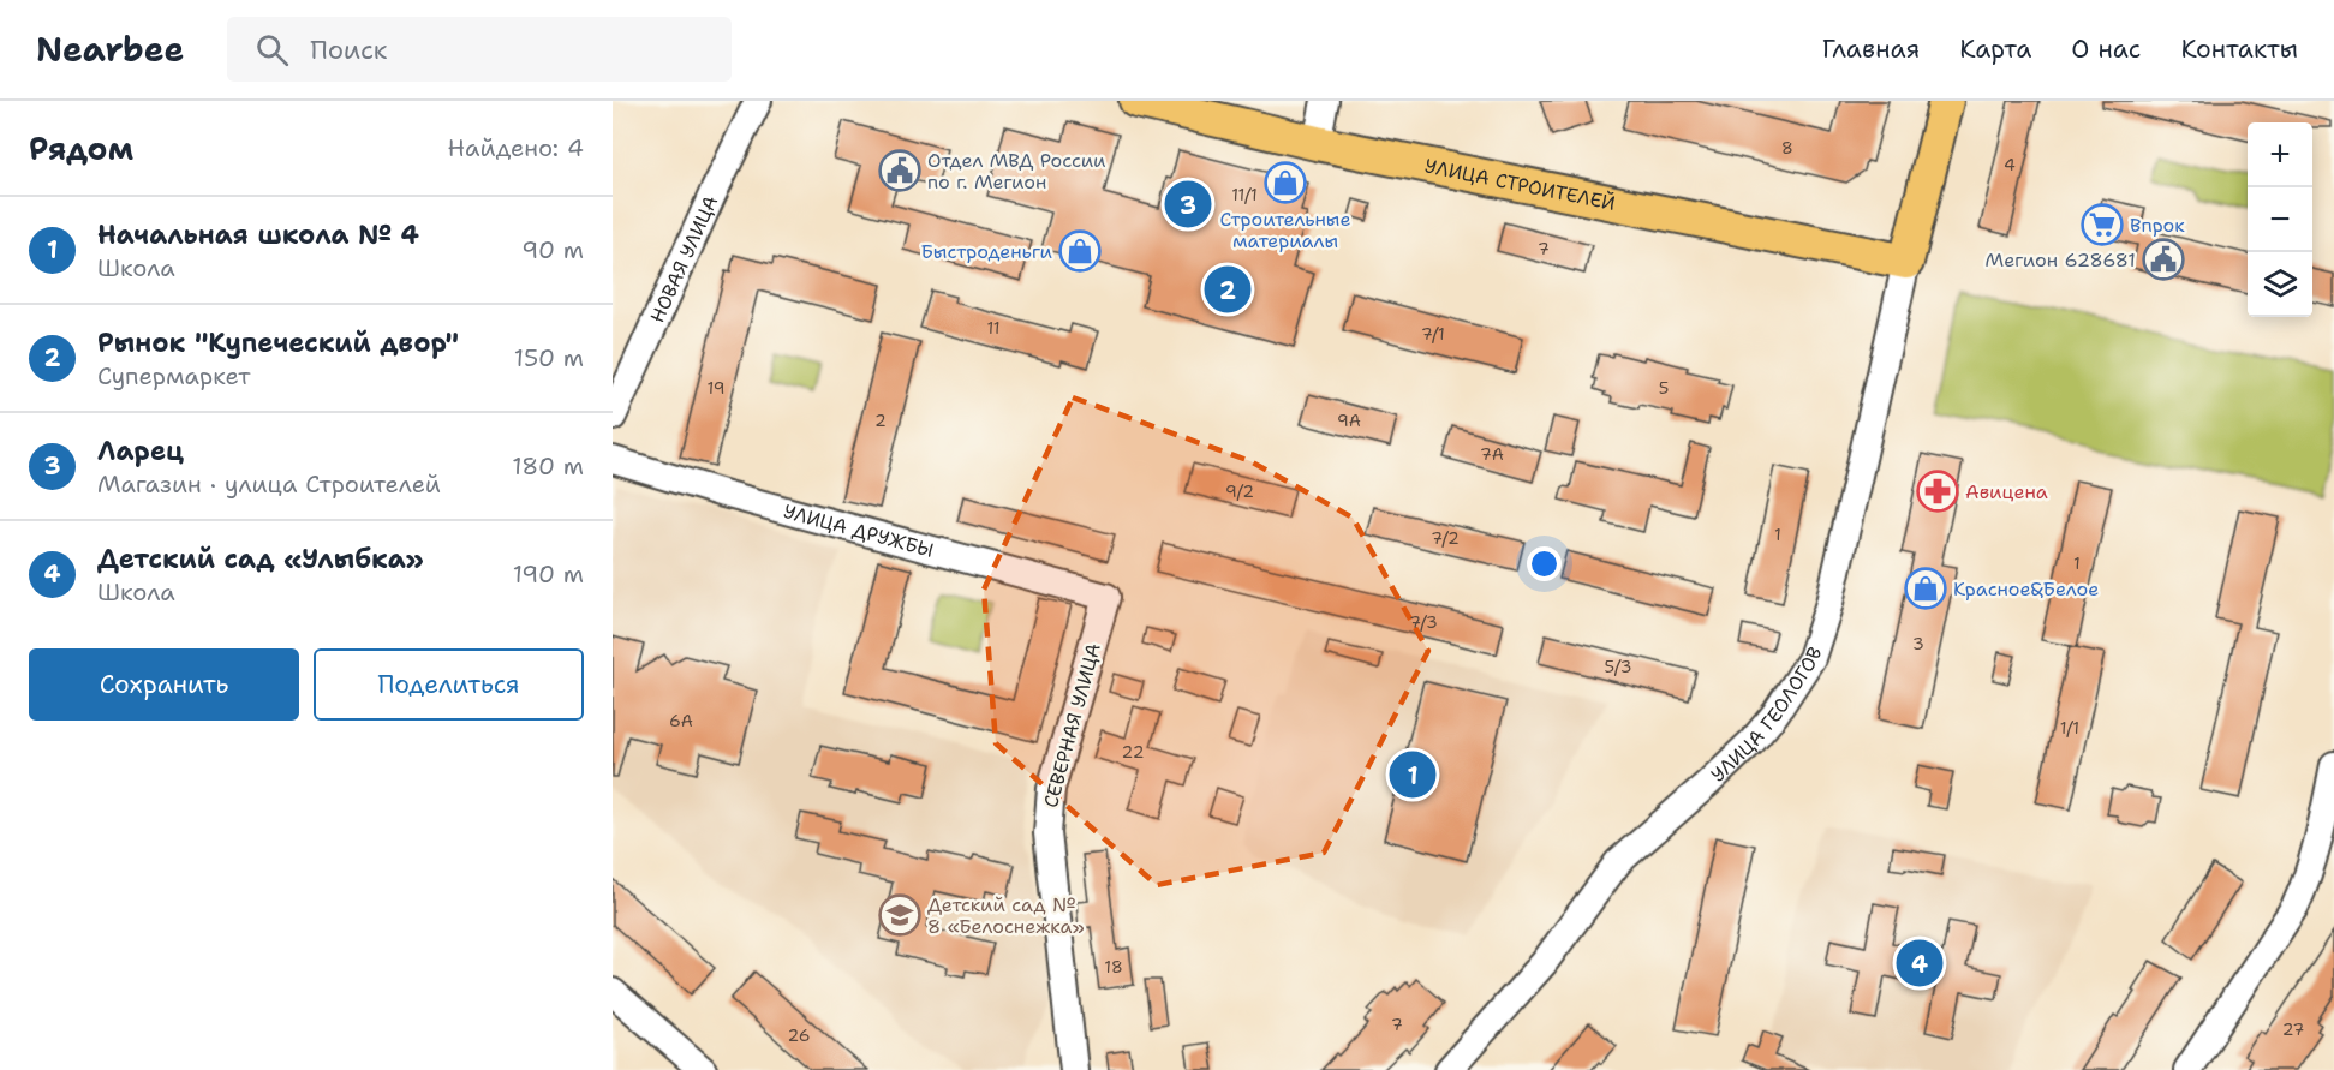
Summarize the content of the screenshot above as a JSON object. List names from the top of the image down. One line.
{"streets":{"main road":["УЛИЦА СТРОИТЕЛЕЙ"],"street":["НОВАЯ УЛИЦА","УЛИЦА ДРУЖБЫ","УЛИЦА ГЕОЛОГОВ","СЕВЕРНАЯ УЛИЦА"]},"crossings":[["УЛИЦА СТРОИТЕЛЕЙ","УЛИЦА ГЕОЛОГОВ"],["УЛИЦА ДРУЖБЫ","СЕВЕРНАЯ УЛИЦА"]],"places":{"public building":["Отдел МВД России по г. Мегион","Мегион 628681"],"shop":["Строительные материалы","Быстроденьги","Красное&Белое"],"supermarket":["Впрок"],"pharmacy":["Авицена"],"school or university":["Детский сад № 8 «Белоснежка»"]},"house_numbers":["8","4","11/1","7","11","7/1","19","5","2","9А","7А","9/2","1","7/2","1","7/3","3","5/3","6А","1/1","22","18","7","27","26"],"page":{"header":"Nearbee","search":"Поиск","nav":["Главная","Карта","О нас","Контакты"],"heading":["Рядом","Найдено: 4"],"map_buttons":["+","−"],"pins":["3","2","1","4"],"list":[{"mark":"1","name":"Начальная школа № 4","note":"Школа","value":"90 m"},{"mark":"2","name":"Рынок \"Купеческий двор\"","note":"Супермаркет","value":"150 m"},{"mark":"3","name":"Ларец","note":"Магазин · улица Строителей","value":"180 m"},{"mark":"4","name":"Детский сад «Улыбка»","note":"Школа","value":"190 m"}],"buttons":["Сохранить","Поделиться"]}}
